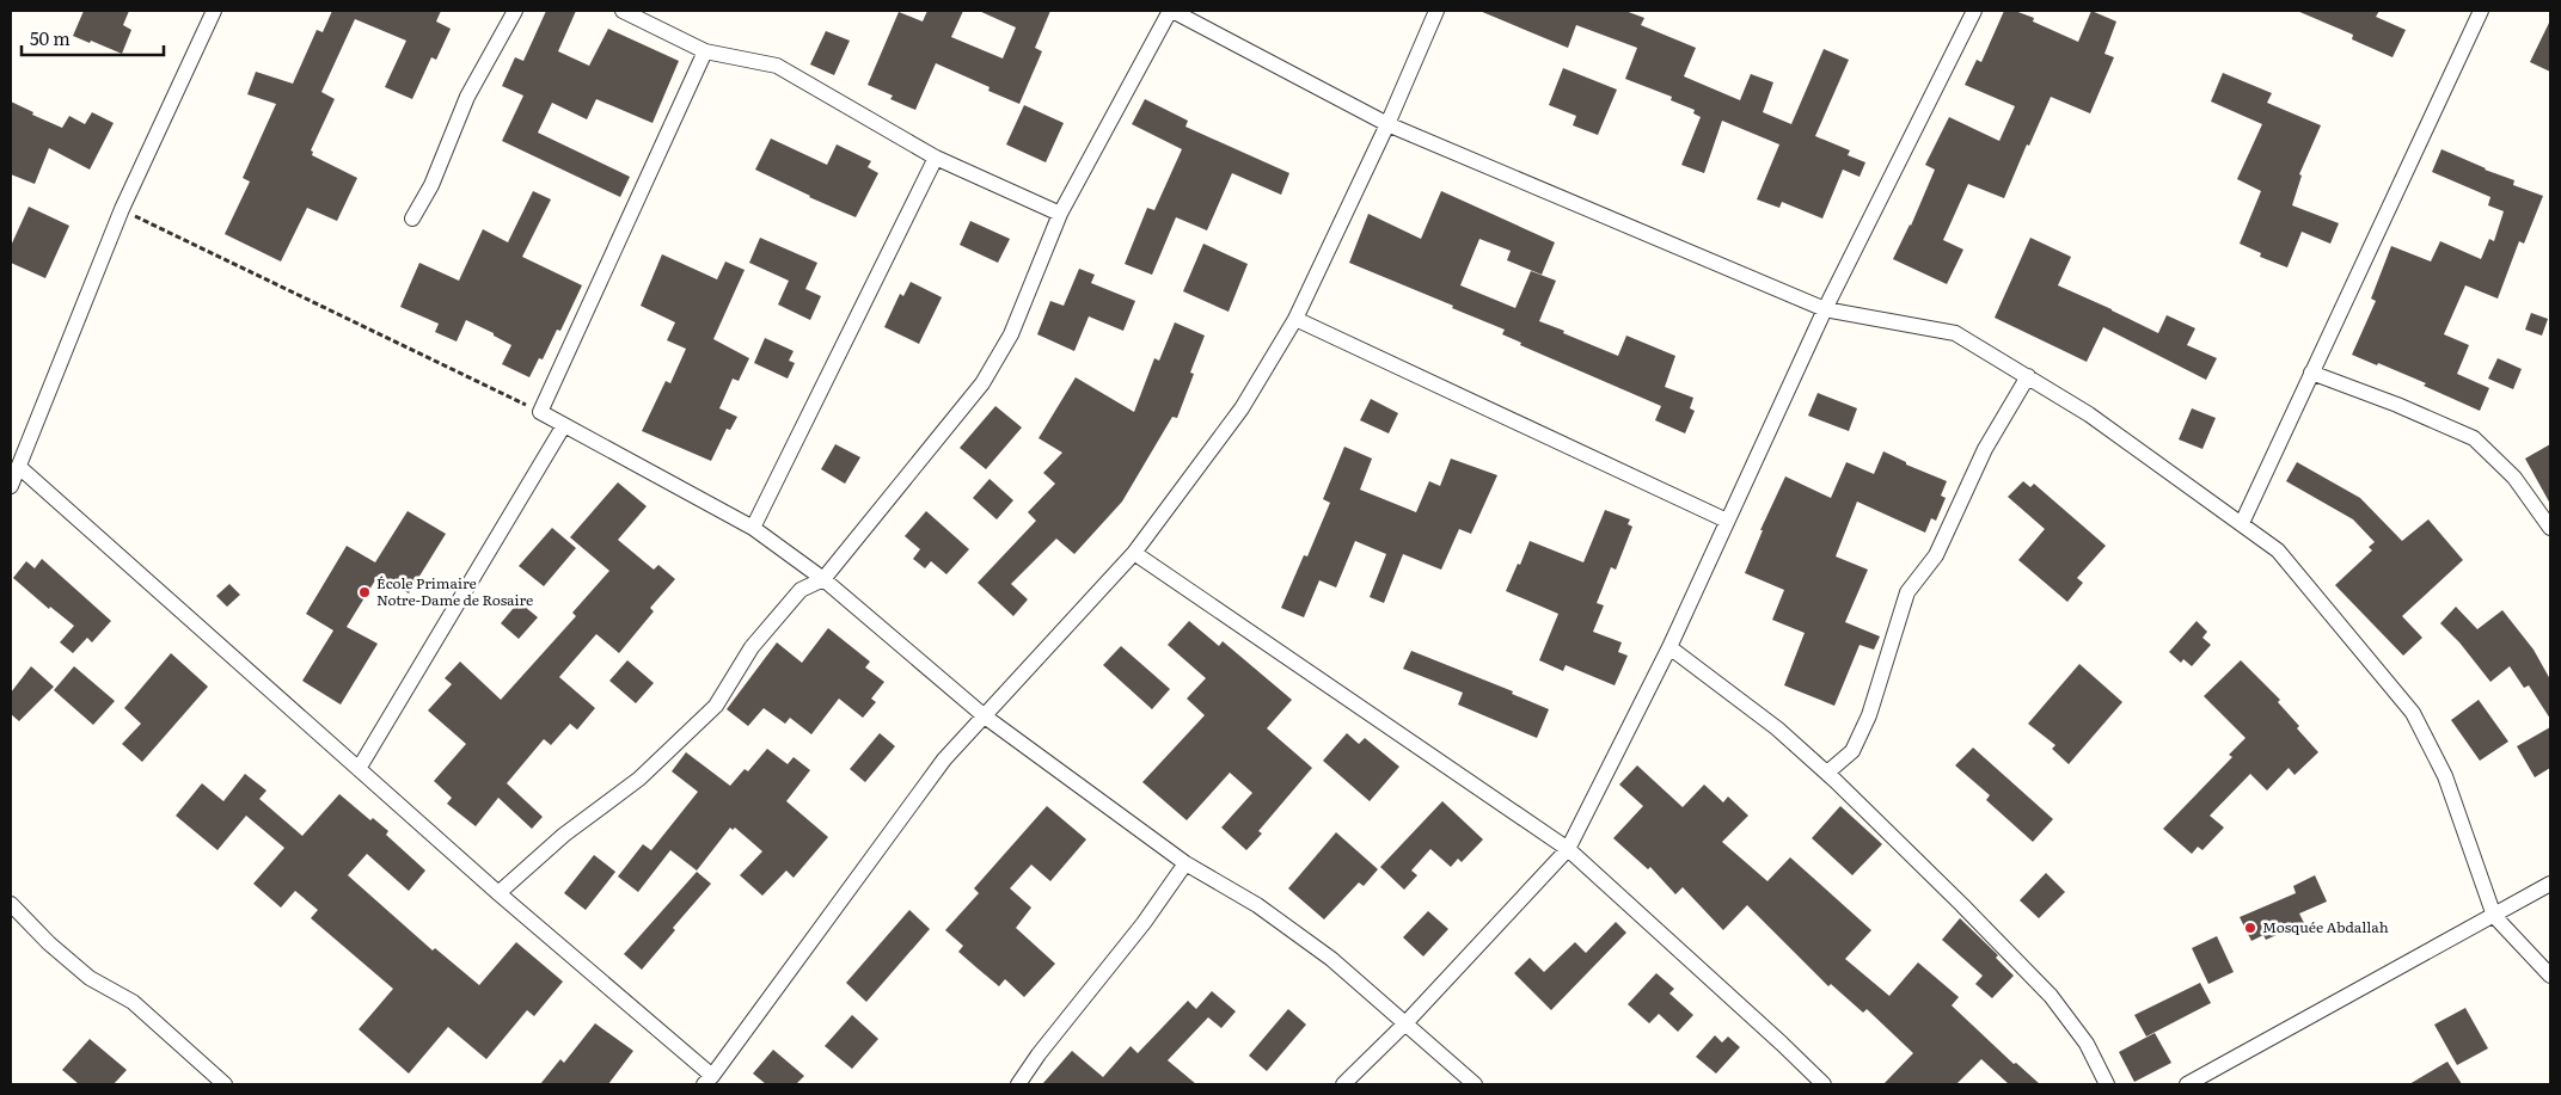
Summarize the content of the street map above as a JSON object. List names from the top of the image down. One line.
{"places":["École Primaire Notre-Dame de Rosaire","Mosquée Abdallah"],"scale_bar":"50 m"}
